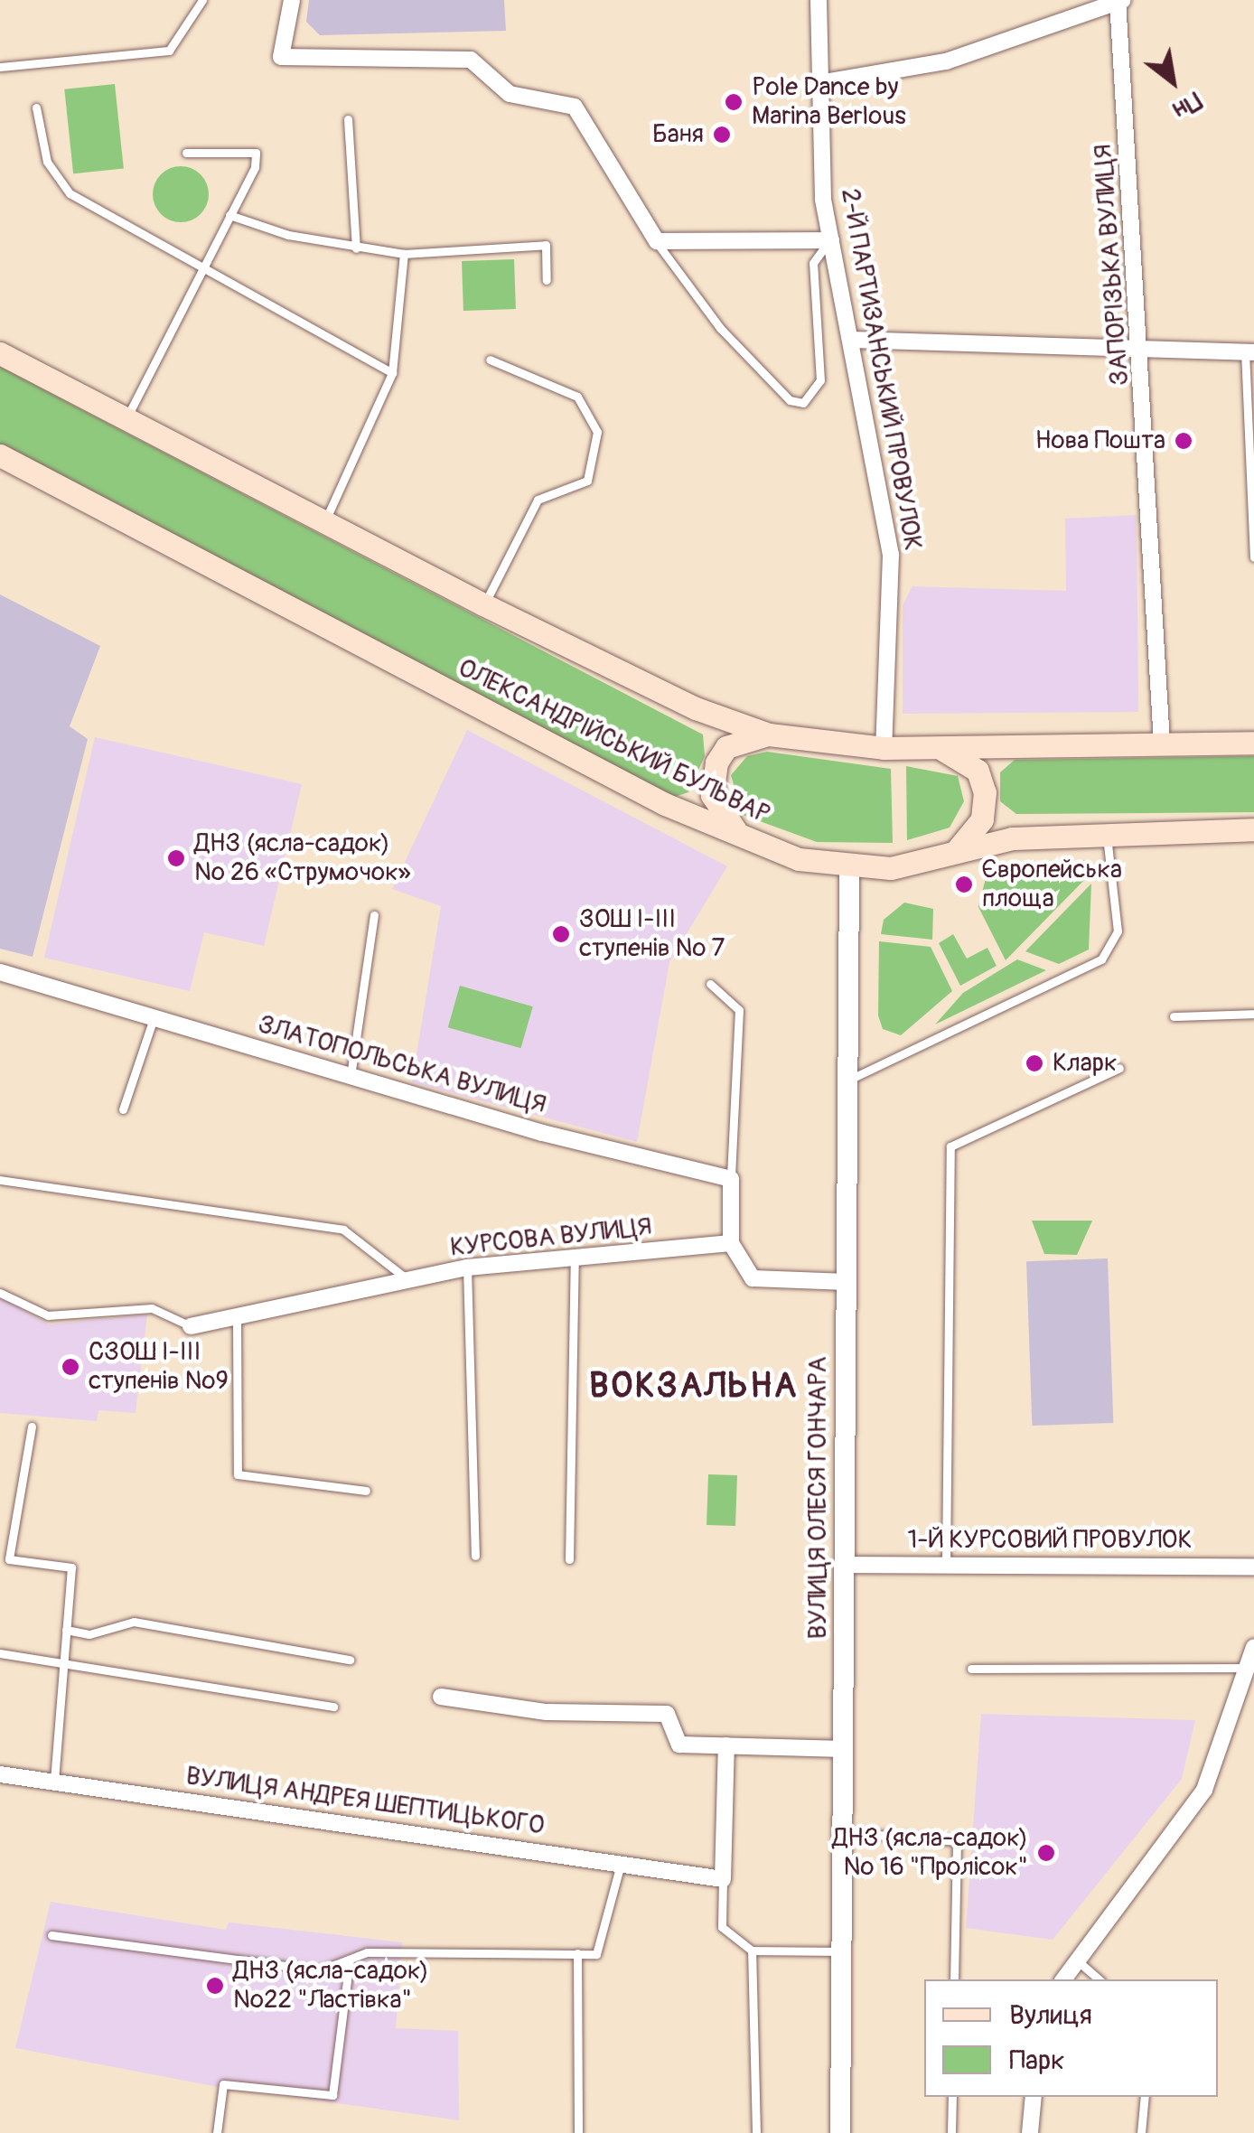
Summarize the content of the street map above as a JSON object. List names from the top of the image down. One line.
{"streets":{"main road":["ОЛЕКСАНДРІЙСЬКИЙ БУЛЬВАР"],"street":["ЗАПОРІЗЬКА ВУЛИЦЯ","2-Й ПАРТИЗАНСЬКИЙ ПРОВУЛОК","ЗЛАТОПОЛЬСЬКА ВУЛИЦЯ","КУРСОВА ВУЛИЦЯ","ВУЛИЦЯ ОЛЕСЯ ГОНЧАРА","1-Й КУРСОВИЙ ПРОВУЛОК","ВУЛИЦЯ АНДРЕЯ ШЕПТИЦЬКОГО"]},"crossings":[["ОЛЕКСАНДРІЙСЬКИЙ БУЛЬВАР","ВУЛИЦЯ ОЛЕСЯ ГОНЧАРА"],["ВУЛИЦЯ ОЛЕСЯ ГОНЧАРА","1-Й КУРСОВИЙ ПРОВУЛОК"]],"districts":["ВОКЗАЛЬНА"],"places":["Pole Dance by Marina Berlous","Баня","Нова Пошта","ДНЗ (ясла-садок) № 26 «Струмочок»","Європейська площа","ЗОШ І-ІІІ ступенів № 7","Кларк","СЗОШ І-ІІІ ступенів №9","ДНЗ (ясла-садок) № 16 \"Пролісок\"","ДНЗ (ясла-садок) №22 \"Ластівка\""],"legend":["Вулиця","Парк"],"north":"bottom right"}
